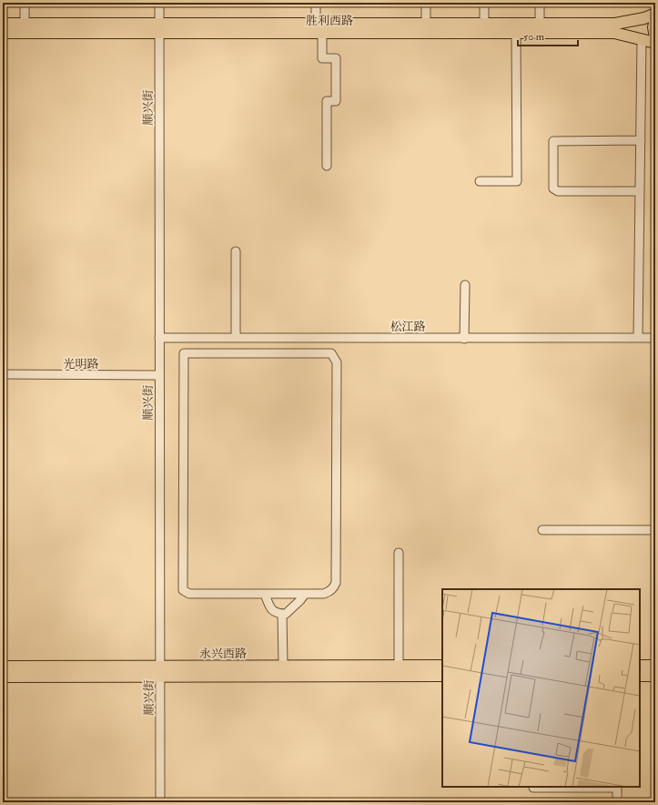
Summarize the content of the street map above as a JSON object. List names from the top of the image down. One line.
{"streets":{"main road":["胜利西路","永兴西路"],"street":["顺兴街","松江路","光明路"]},"crossings":[["胜利西路","顺兴街"],["顺兴街","松江路"],["顺兴街","光明路"],["顺兴街","永兴西路"]],"scale_bar":"50 m"}
